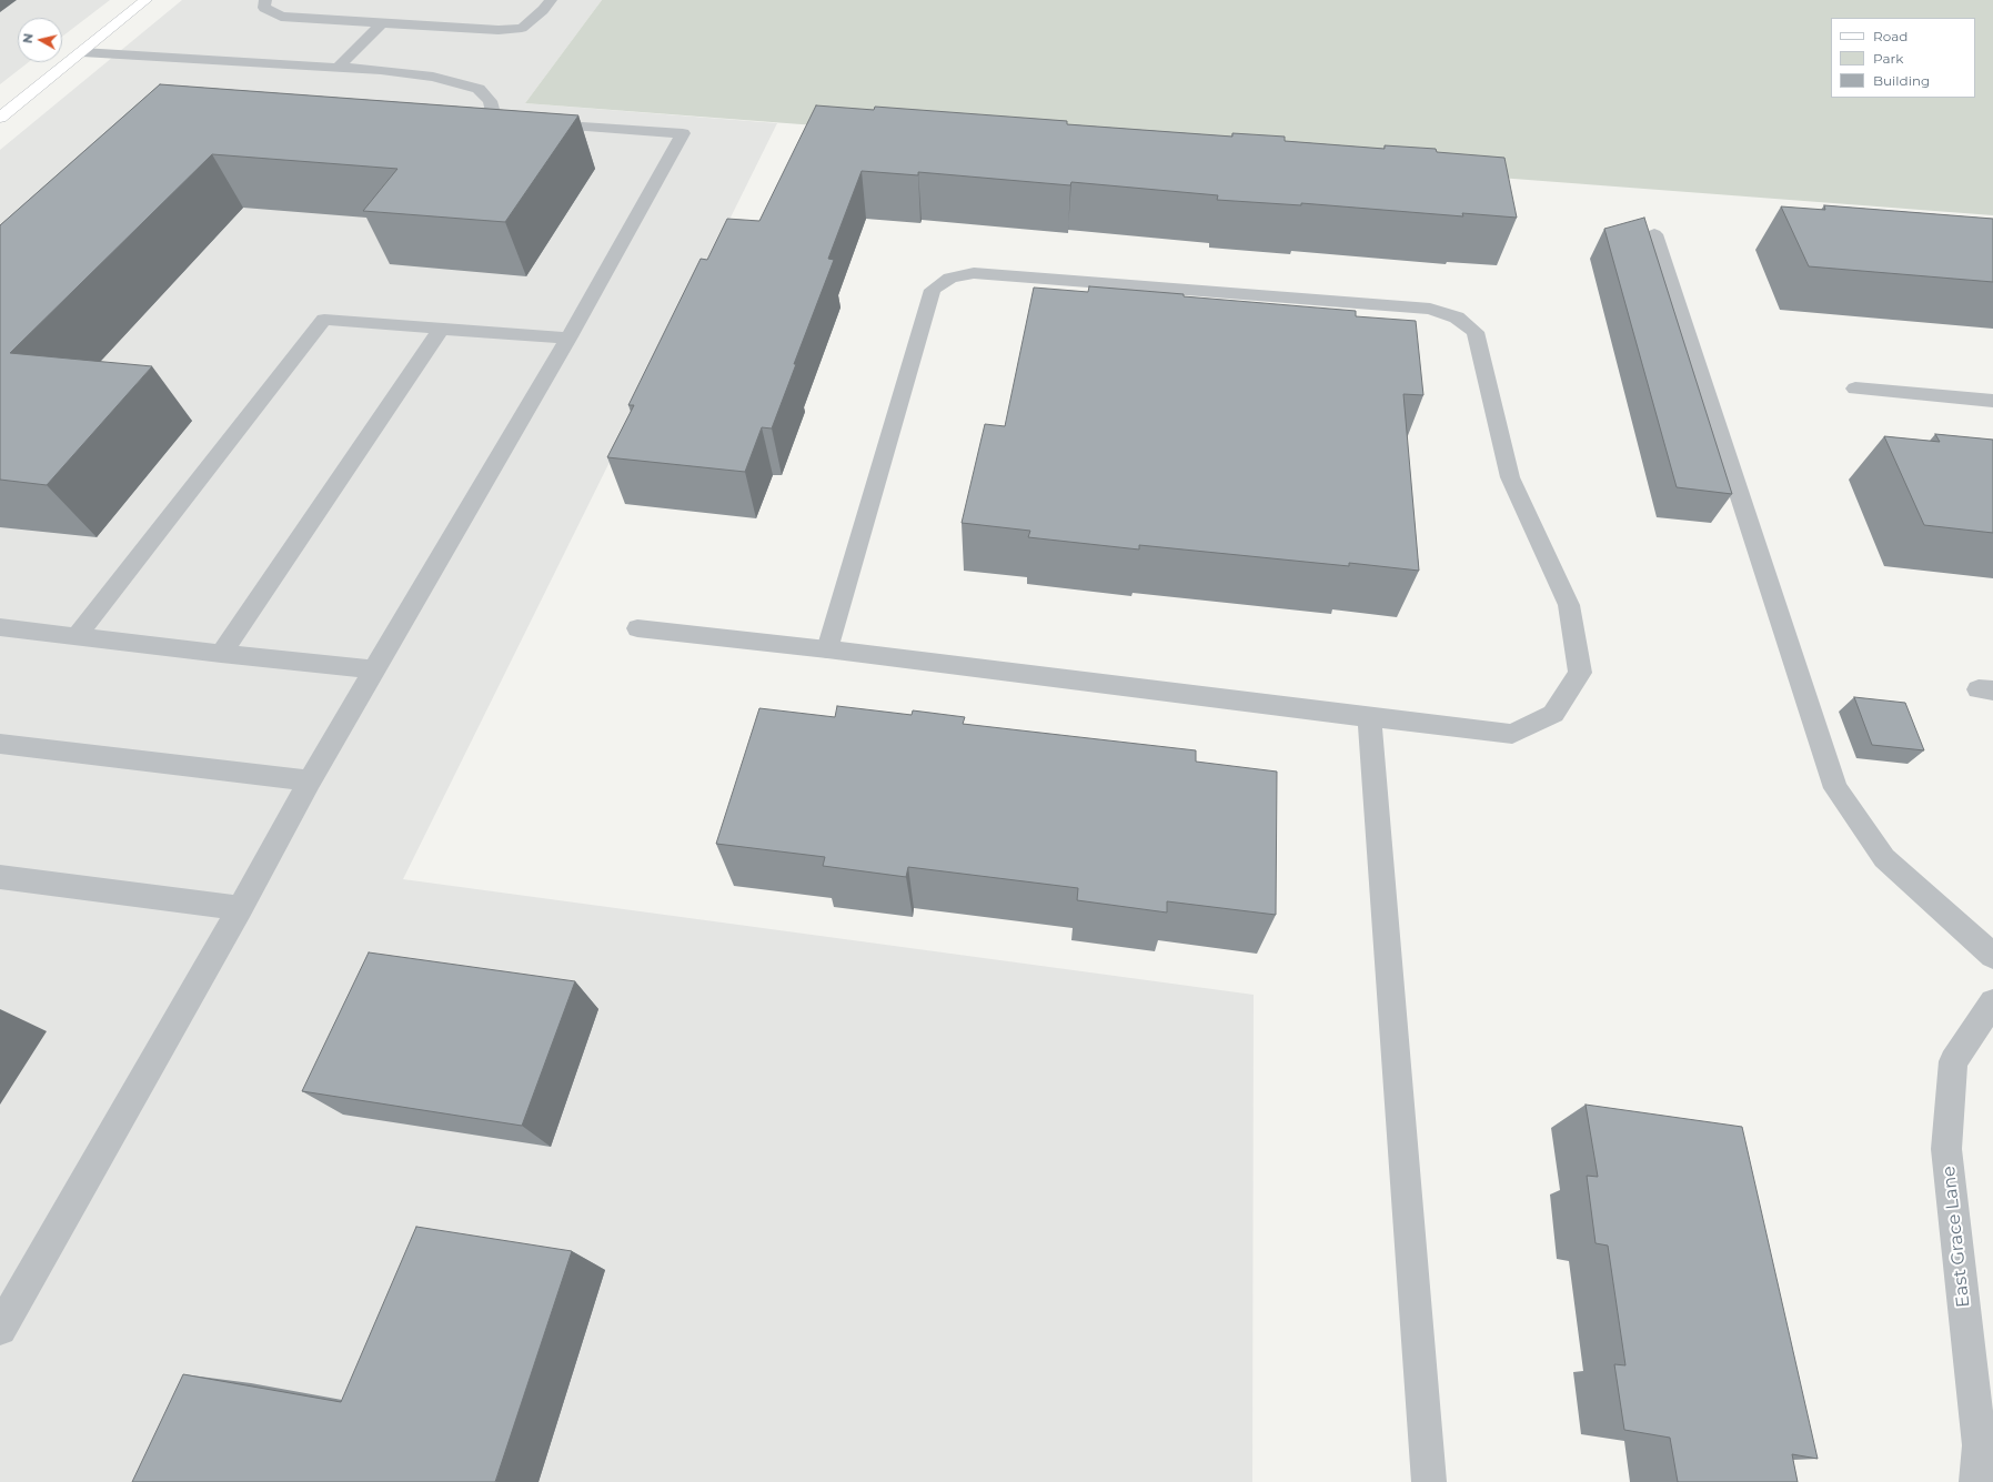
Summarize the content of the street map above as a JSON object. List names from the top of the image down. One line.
{"streets":{"street":["East Grace Lane"]},"legend":["Road","Park","Building"],"north":"left"}
